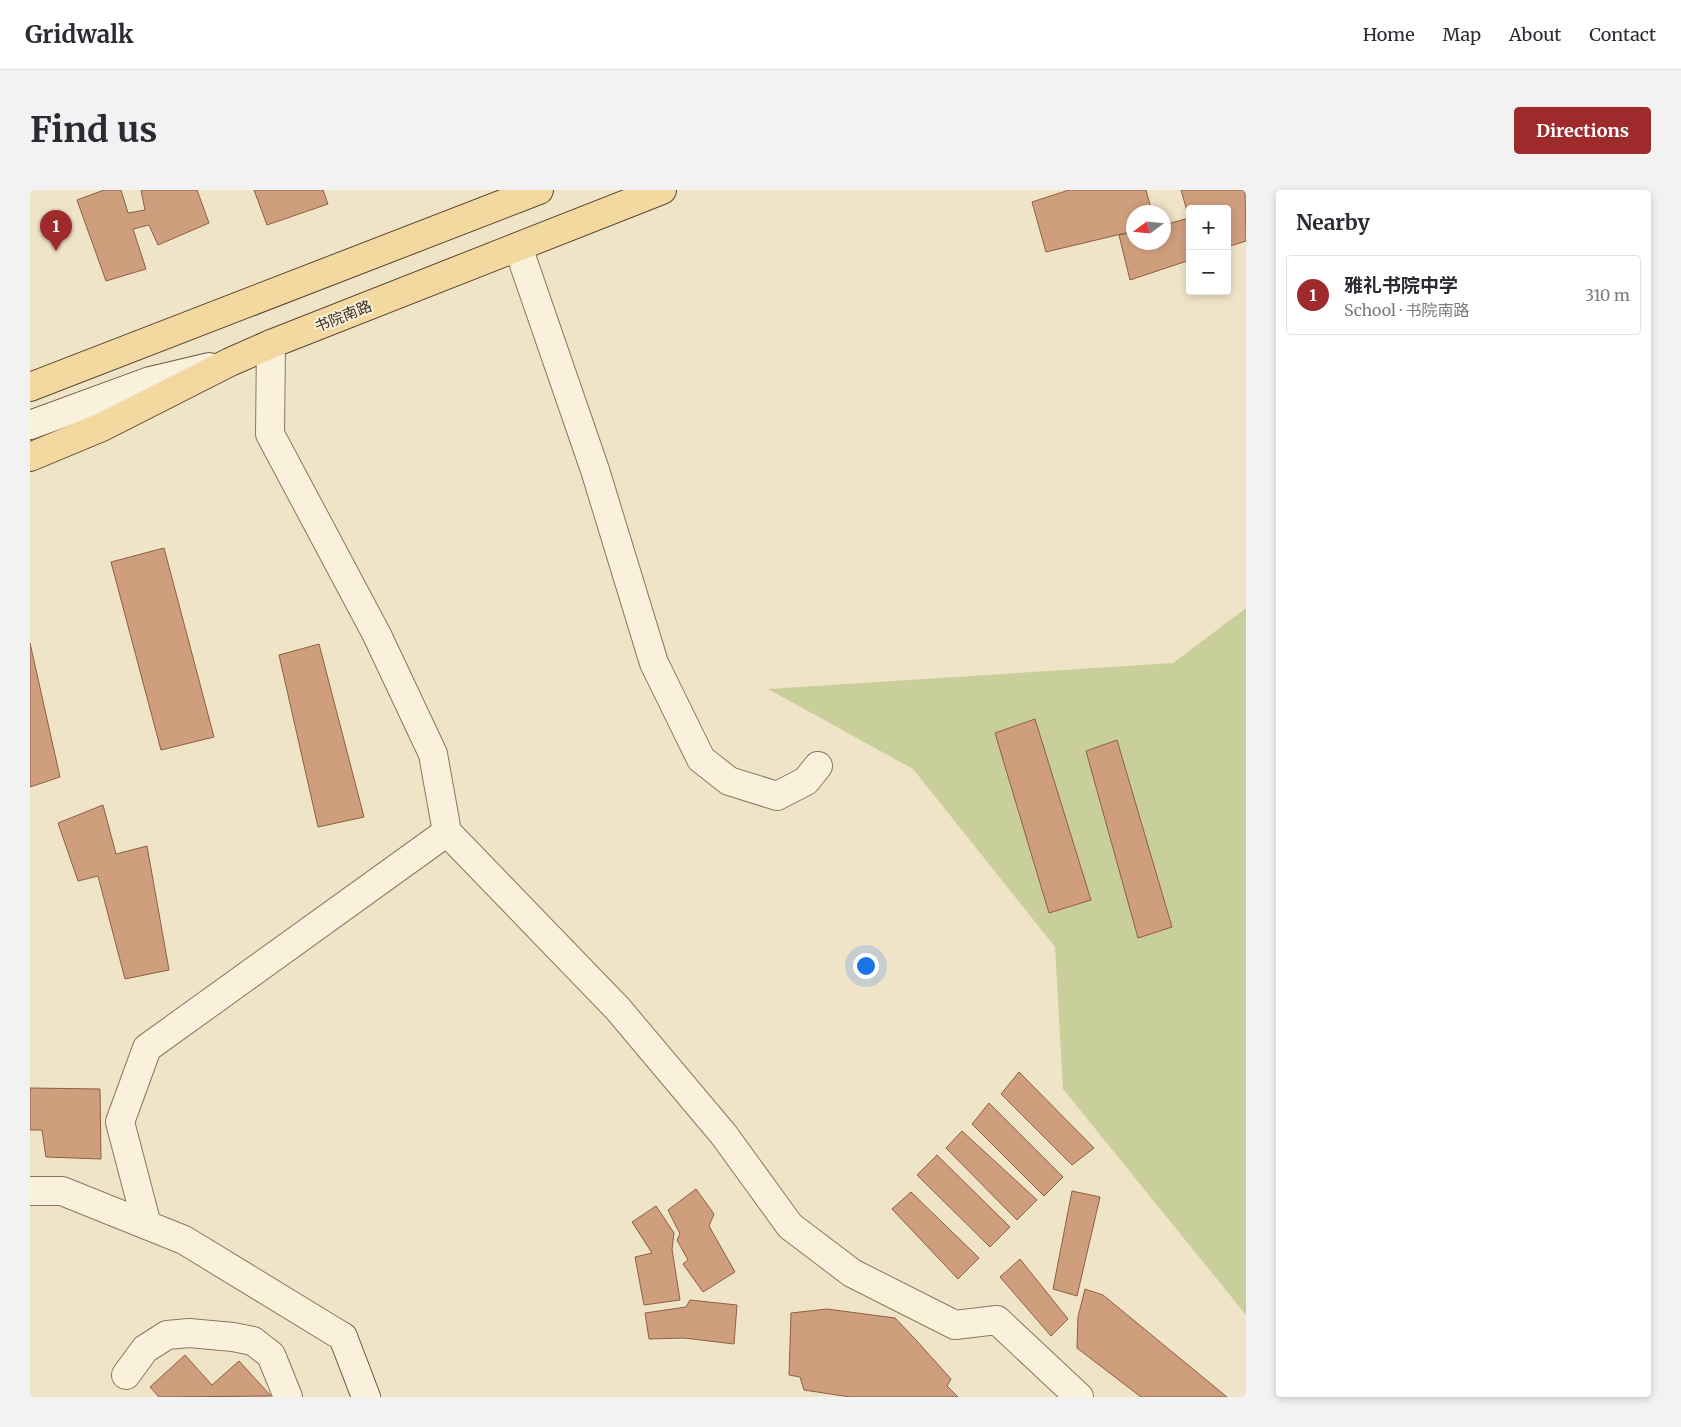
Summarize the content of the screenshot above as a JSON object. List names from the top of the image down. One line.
{"streets":{"main road":["书院南路"]},"north":"left","page":{"header":"Gridwalk","nav":["Home","Map","About","Contact"],"buttons":"Directions","title":"Find us","heading":"Nearby","map_buttons":["+","−"],"pins":"1","list":[{"mark":"1","name":"雅礼书院中学","note":"School · 书院南路","value":"310 m"}]}}
